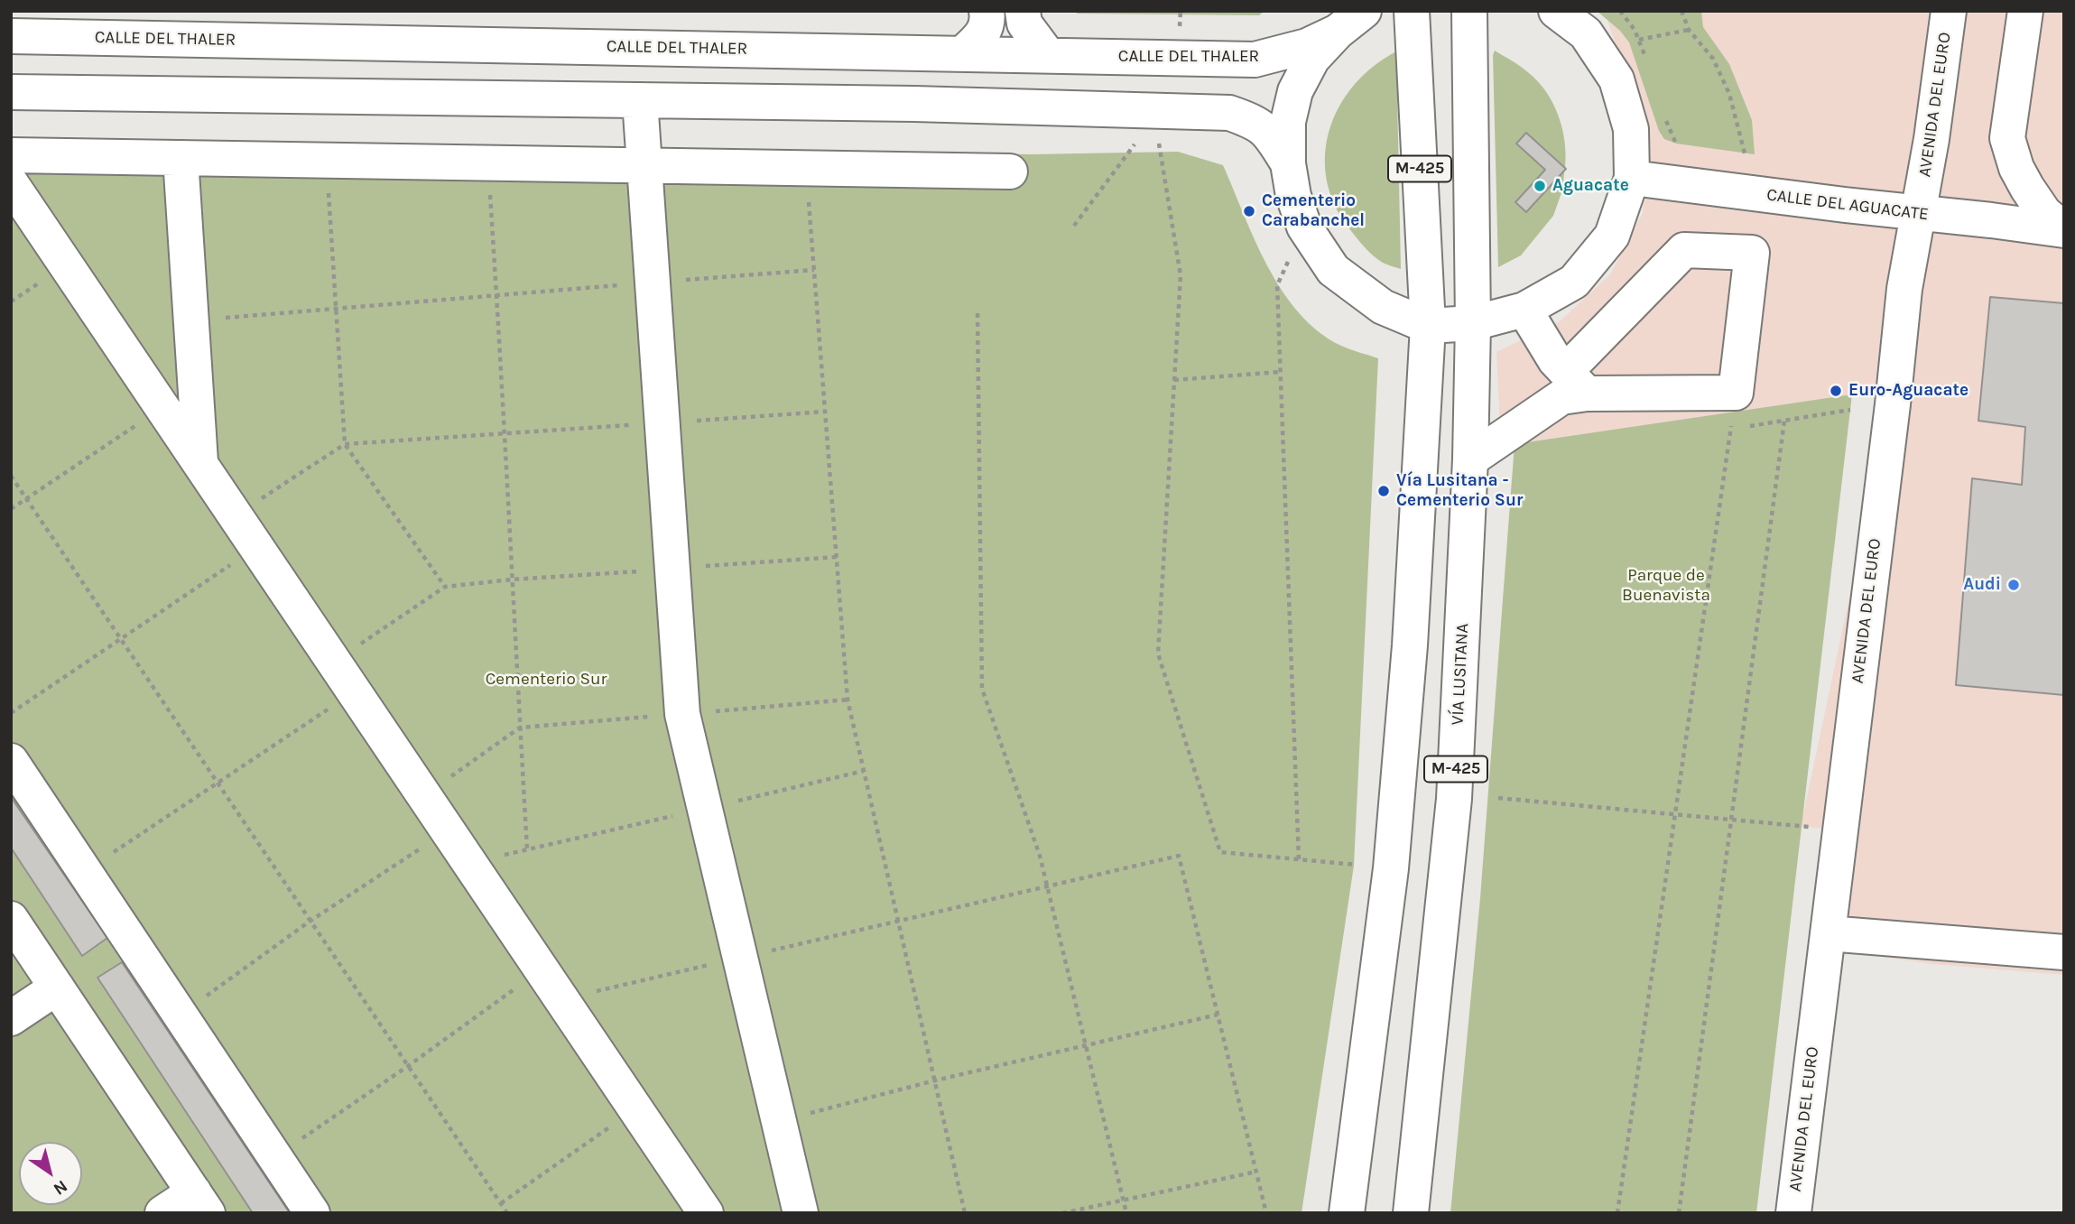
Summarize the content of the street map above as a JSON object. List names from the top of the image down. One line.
{"streets":{"street":["CALLE DEL THALER","AVENIDA DEL EURO","M-425","CALLE DEL AGUACATE","VÍA LUSITANA"]},"crossings":[["AVENIDA DEL EURO","CALLE DEL AGUACATE"],["M-425","VÍA LUSITANA"]],"parks":["Parque de Buenavista","Cementerio Sur"],"places":["Aguacate","Cementerio Carabanchel","Euro-Aguacate","Vía Lusitana - Cementerio Sur","Audi"],"north":"bottom right"}
